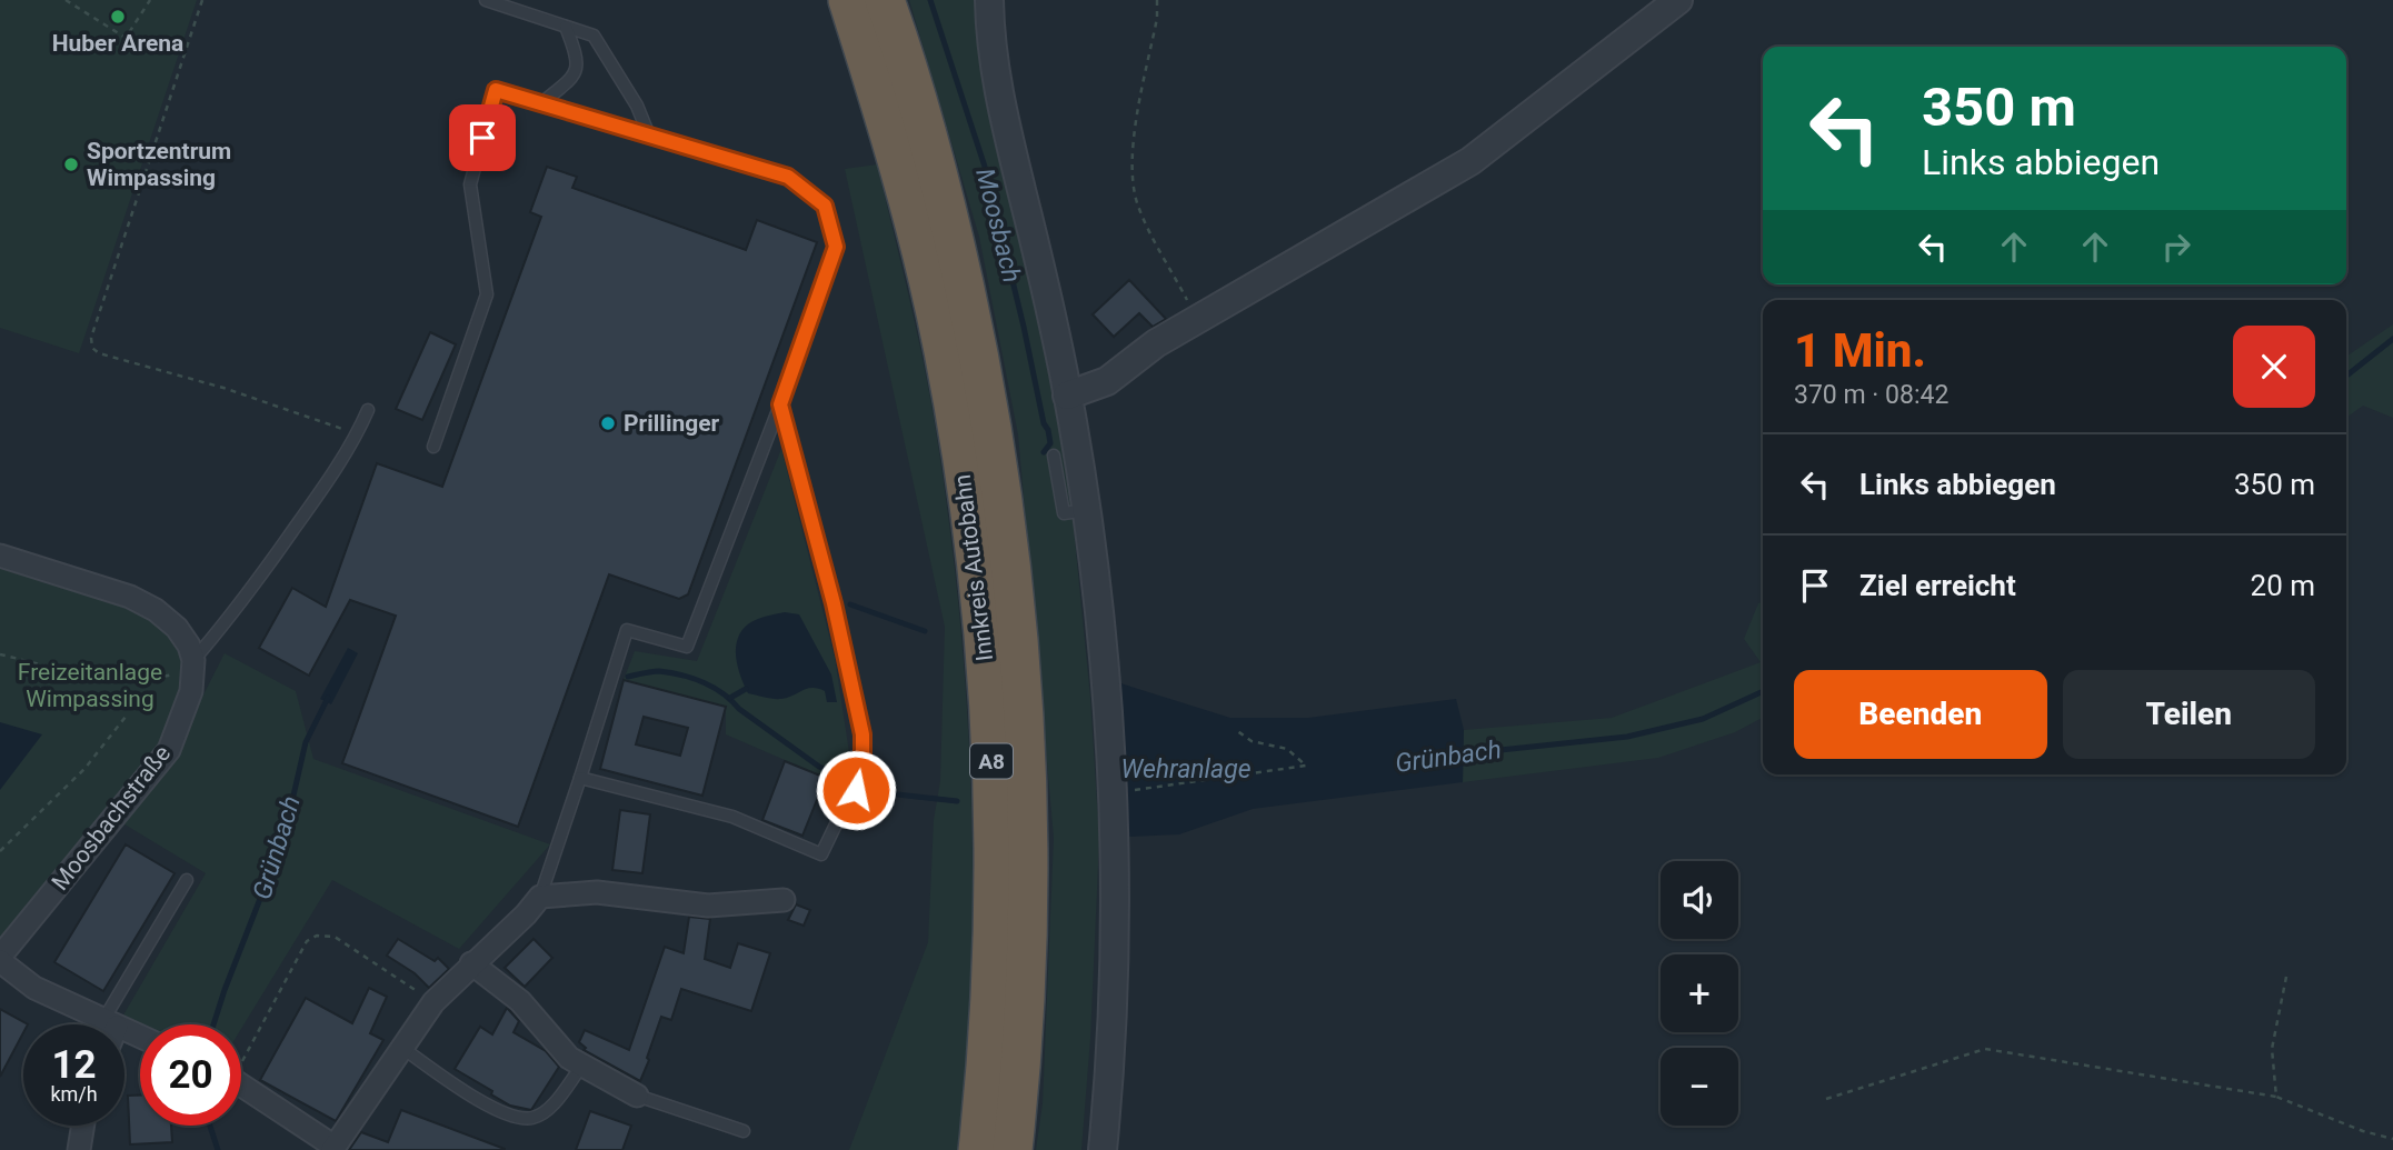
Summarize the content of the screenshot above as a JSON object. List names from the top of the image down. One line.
{"streets":{"highway":["Innkreis Autobahn","A8"],"street":["Moosbachstraße"]},"water":["Moosbach","Grünbach","Wehranlage"],"parks":["Freizeitanlage Wimpassing"],"places":["Huber Arena","Sportzentrum Wimpassing","Prillinger"],"page":{"turn":["350 m","Links abbiegen"],"heading":["1 Min.","370 m · 08:42"],"list":[{"name":"Links abbiegen","value":"350 m"},{"name":"Ziel erreicht","value":"20 m"}],"buttons":["Beenden","Teilen"],"map_buttons":["+","−"],"speed":"12 km/h","limit":"20"}}
